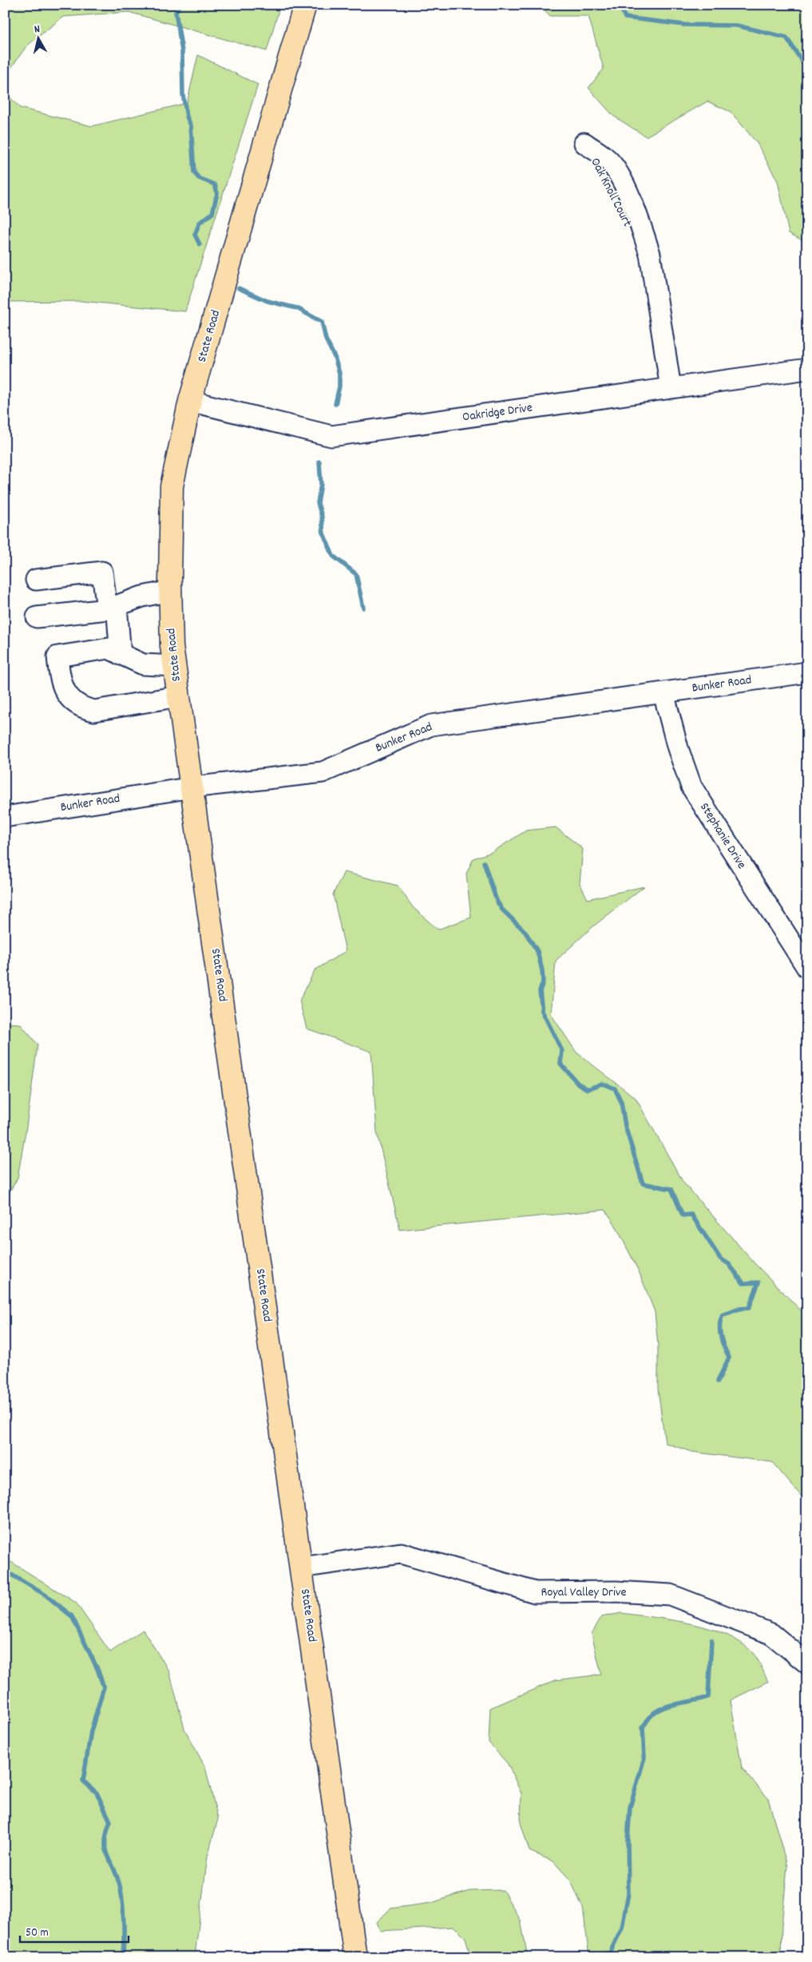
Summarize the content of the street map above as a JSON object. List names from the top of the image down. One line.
{"streets":{"main road":["State Road"],"street":["Oak Knoll Court","Oakridge Drive","Bunker Road","Stephanie Drive","Royal Valley Drive"]},"crossings":[["Oak Knoll Court","Oakridge Drive"],["State Road","Oakridge Drive"],["State Road","Bunker Road"],["State Road","Royal Valley Drive"],["Bunker Road","Stephanie Drive"]],"scale_bar":"50 m","north":"top"}
